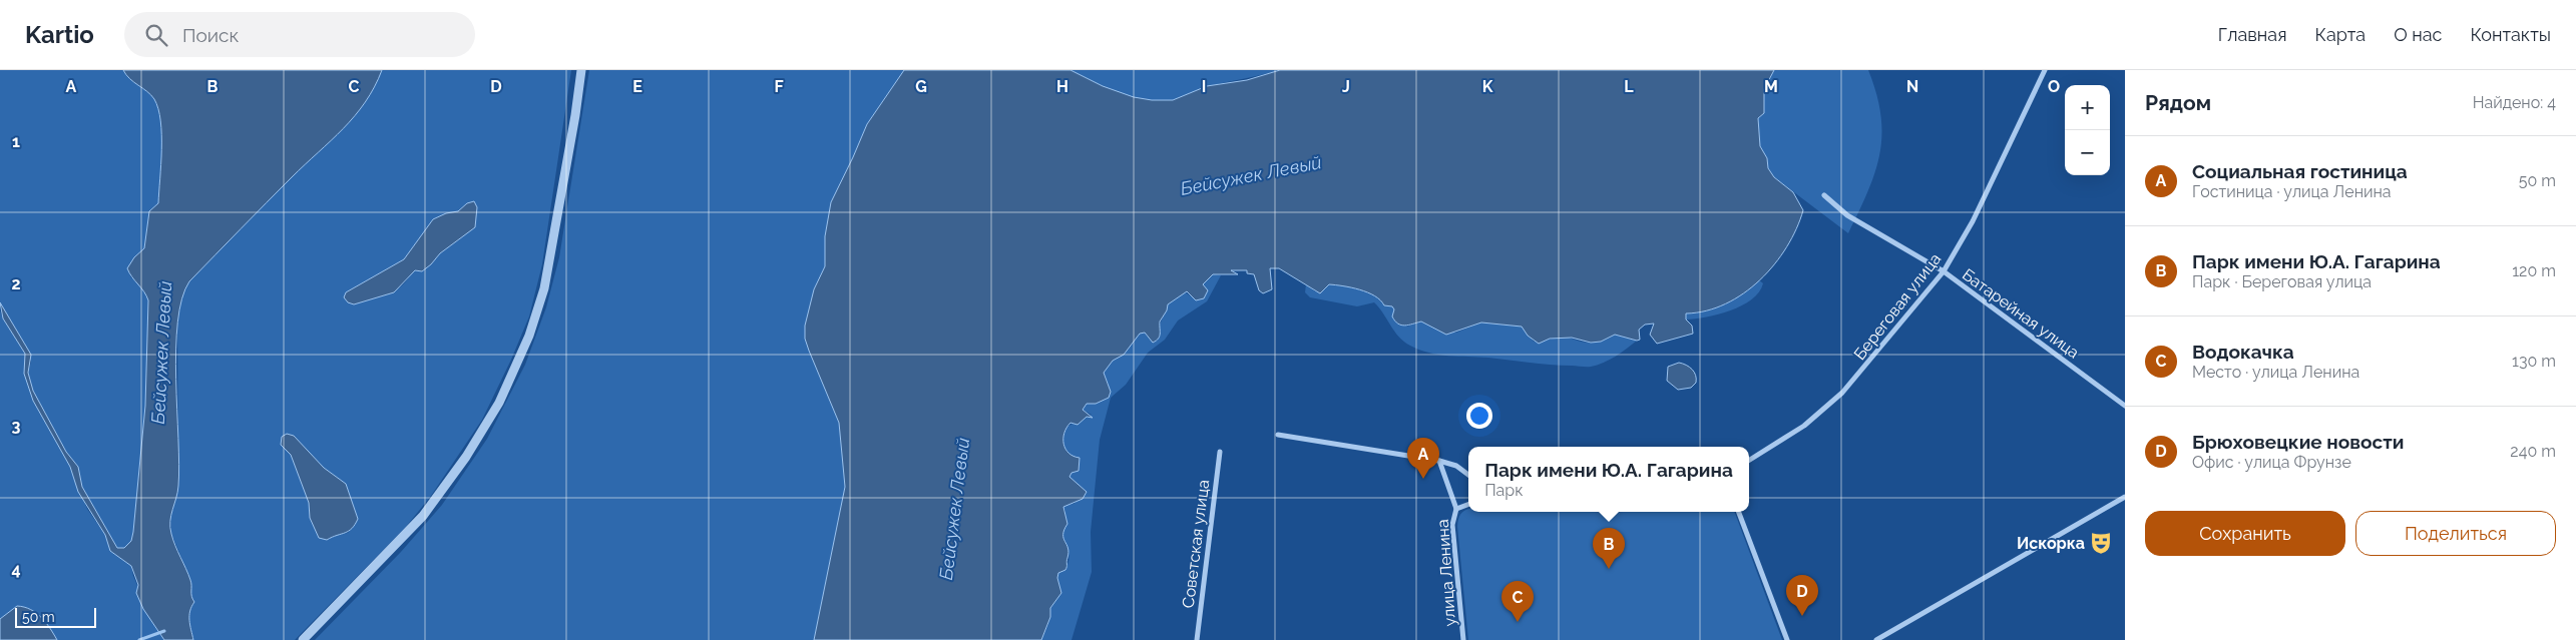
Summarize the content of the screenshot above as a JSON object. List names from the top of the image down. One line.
{"streets":{"street":["Береговая улица","Батарейная улица","Советская улица","улица Ленина"]},"crossings":[["Береговая улица","Батарейная улица"]],"water":["Бейсужек Левый"],"places":{"theatre":["Искорка"]},"scale_bar":"50 m","page":{"header":"Kartio","search":"Поиск","nav":["Главная","Карта","О нас","Контакты"],"heading":["Рядом","Найдено: 4"],"map_buttons":["+","−"],"list":[{"mark":"A","name":"Социальная гостиница","note":"Гостиница · улица Ленина","value":"50 m"},{"mark":"B","name":"Парк имени Ю.А. Гагарина","note":"Парк · Береговая улица","value":"120 m"},{"mark":"C","name":"Водокачка","note":"Место · улица Ленина","value":"130 m"},{"mark":"D","name":"Брюховецкие новости","note":"Офис · улица Фрунзе","value":"240 m"}],"pins":["A","B","D","C"],"popup":["Парк имени Ю.А. Гагарина","Парк"],"buttons":["Сохранить","Поделиться"],"scale":"50 m"},"grid":{"columns":["A","B","C","D","E","F","G","H","I","J","K","L","M","N","O"],"rows":["1","2","3","4"]}}
